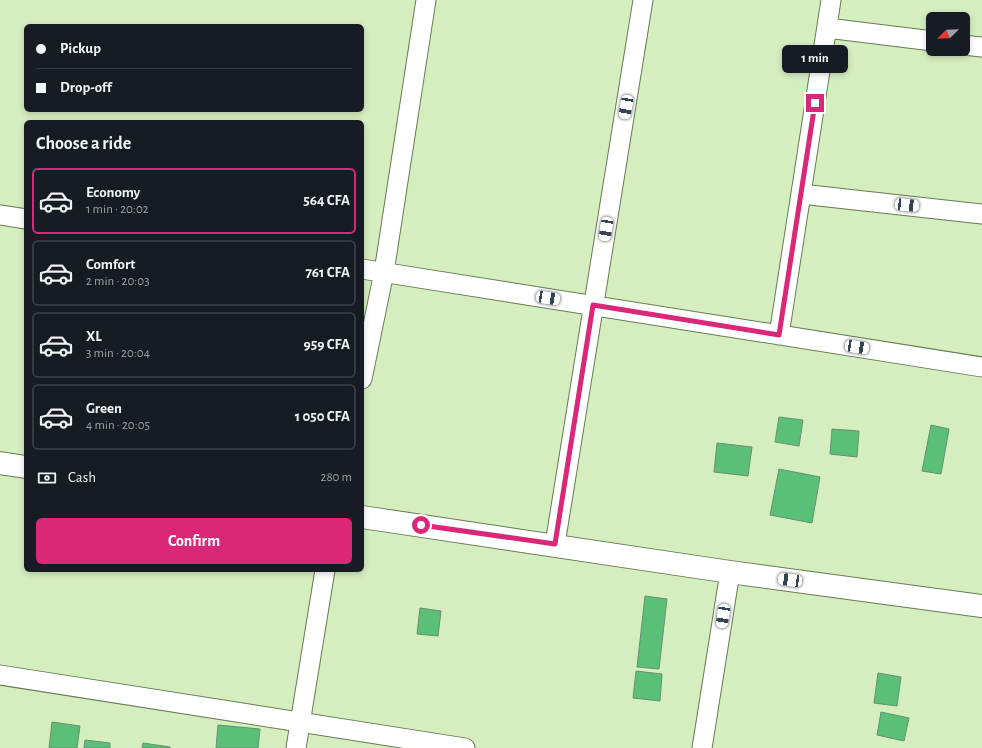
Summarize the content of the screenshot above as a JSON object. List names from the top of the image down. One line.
{"north":"bottom left","page":{"banner":["Pickup","Drop-off"],"bubble":"1 min","heading":"Choose a ride","list":[{"name":"Economy","note":"1 min · 20:02","value":"564 CFA"},{"name":"Comfort","note":"2 min · 20:03","value":"761 CFA"},{"name":"XL","note":"3 min · 20:04","value":"959 CFA"},{"name":"Green","note":"4 min · 20:05","value":"1 050 CFA"}],"pay":["Cash","280 m"],"buttons":"Confirm"}}
